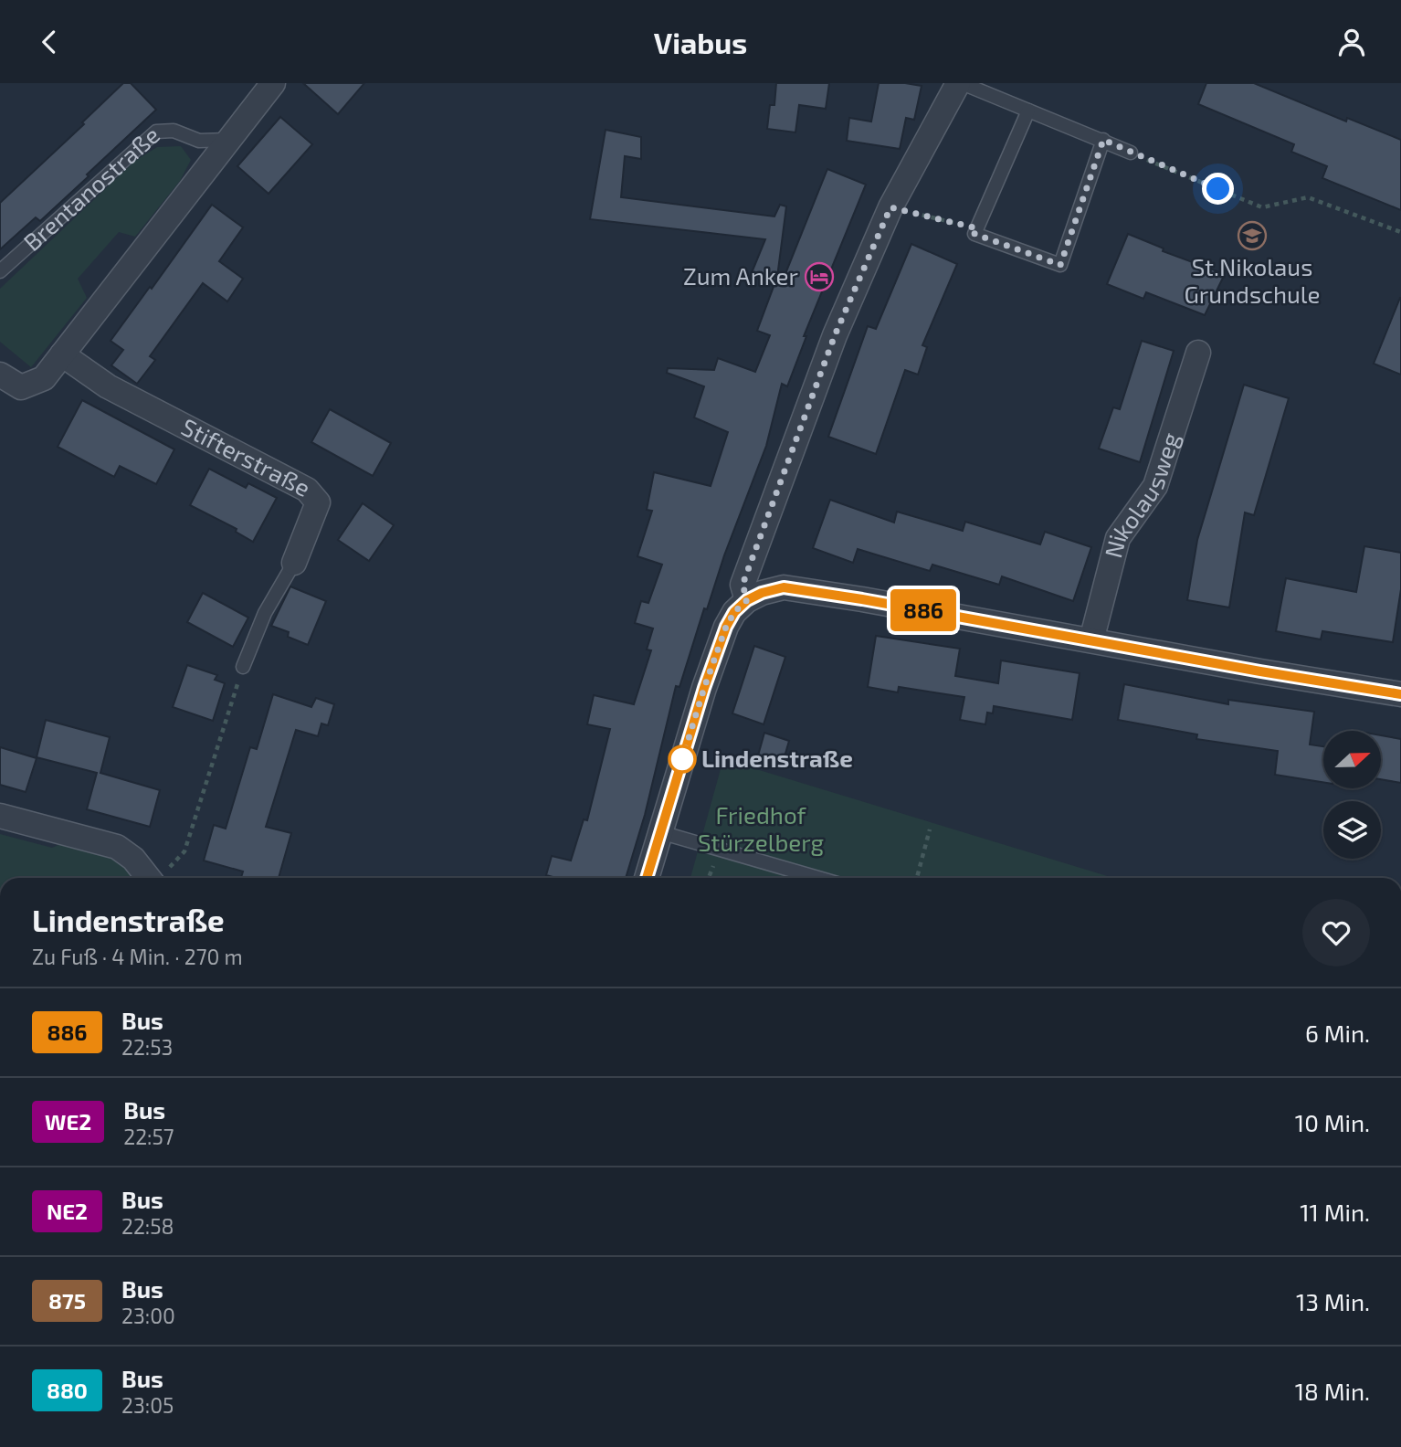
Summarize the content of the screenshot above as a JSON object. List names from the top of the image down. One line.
{"streets":{"street":["Stifterstraße","Nikolausweg"],"lane":["Brentanostraße"]},"parks":["Friedhof Stürzelberg"],"places":{"school or university":["St.Nikolaus Grundschule"],"hotel":["Zum Anker"],"other":["Lindenstraße"]},"lines":["bus line 886"],"north":"right","page":{"header":"Viabus","on_map":"886","heading":["Lindenstraße","Zu Fuß · 4 Min. · 270 m"],"list":[{"mark":"886","name":"Bus","note":"22:53","value":"6 Min."},{"mark":"WE2","name":"Bus","note":"22:57","value":"10 Min."},{"mark":"NE2","name":"Bus","note":"22:58","value":"11 Min."},{"mark":"875","name":"Bus","note":"23:00","value":"13 Min."},{"mark":"880","name":"Bus","note":"23:05","value":"18 Min."}]}}
